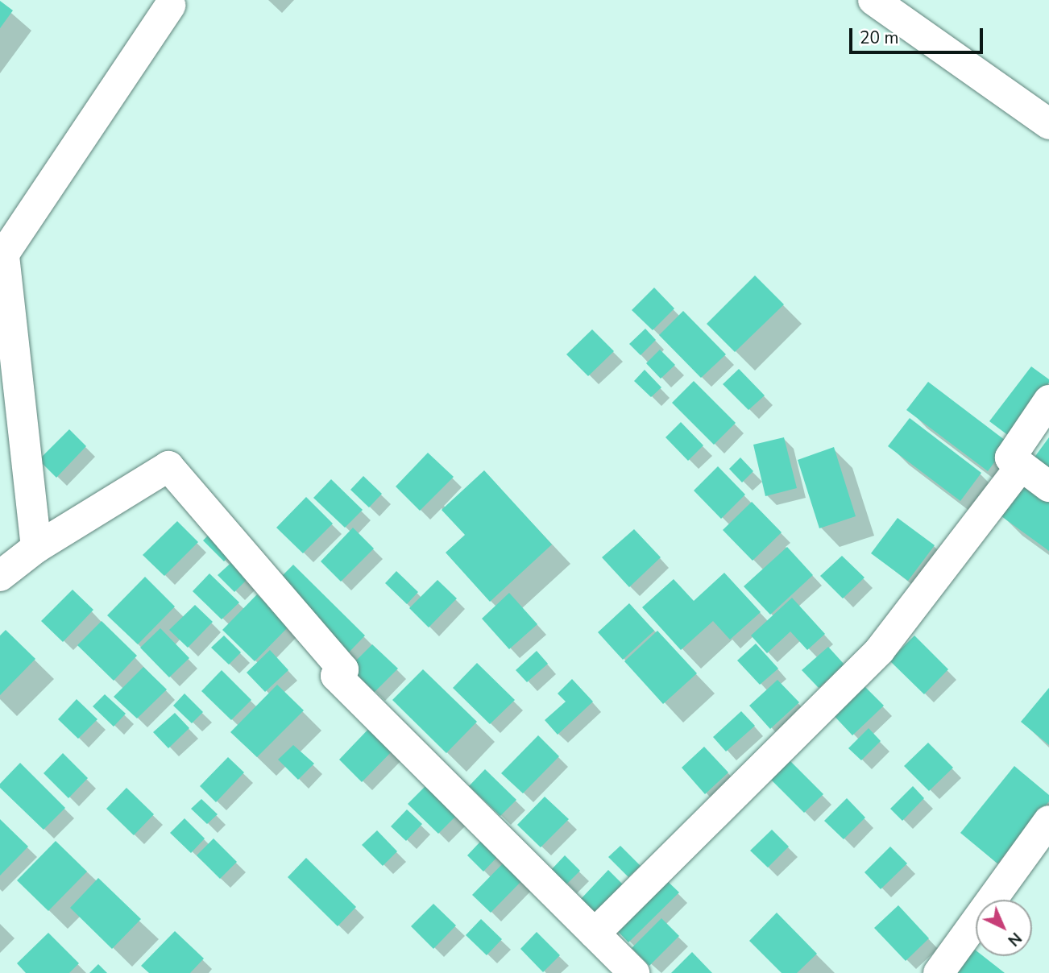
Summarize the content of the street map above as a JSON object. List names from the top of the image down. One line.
{"scale_bar":"20 m","north":"bottom right"}
